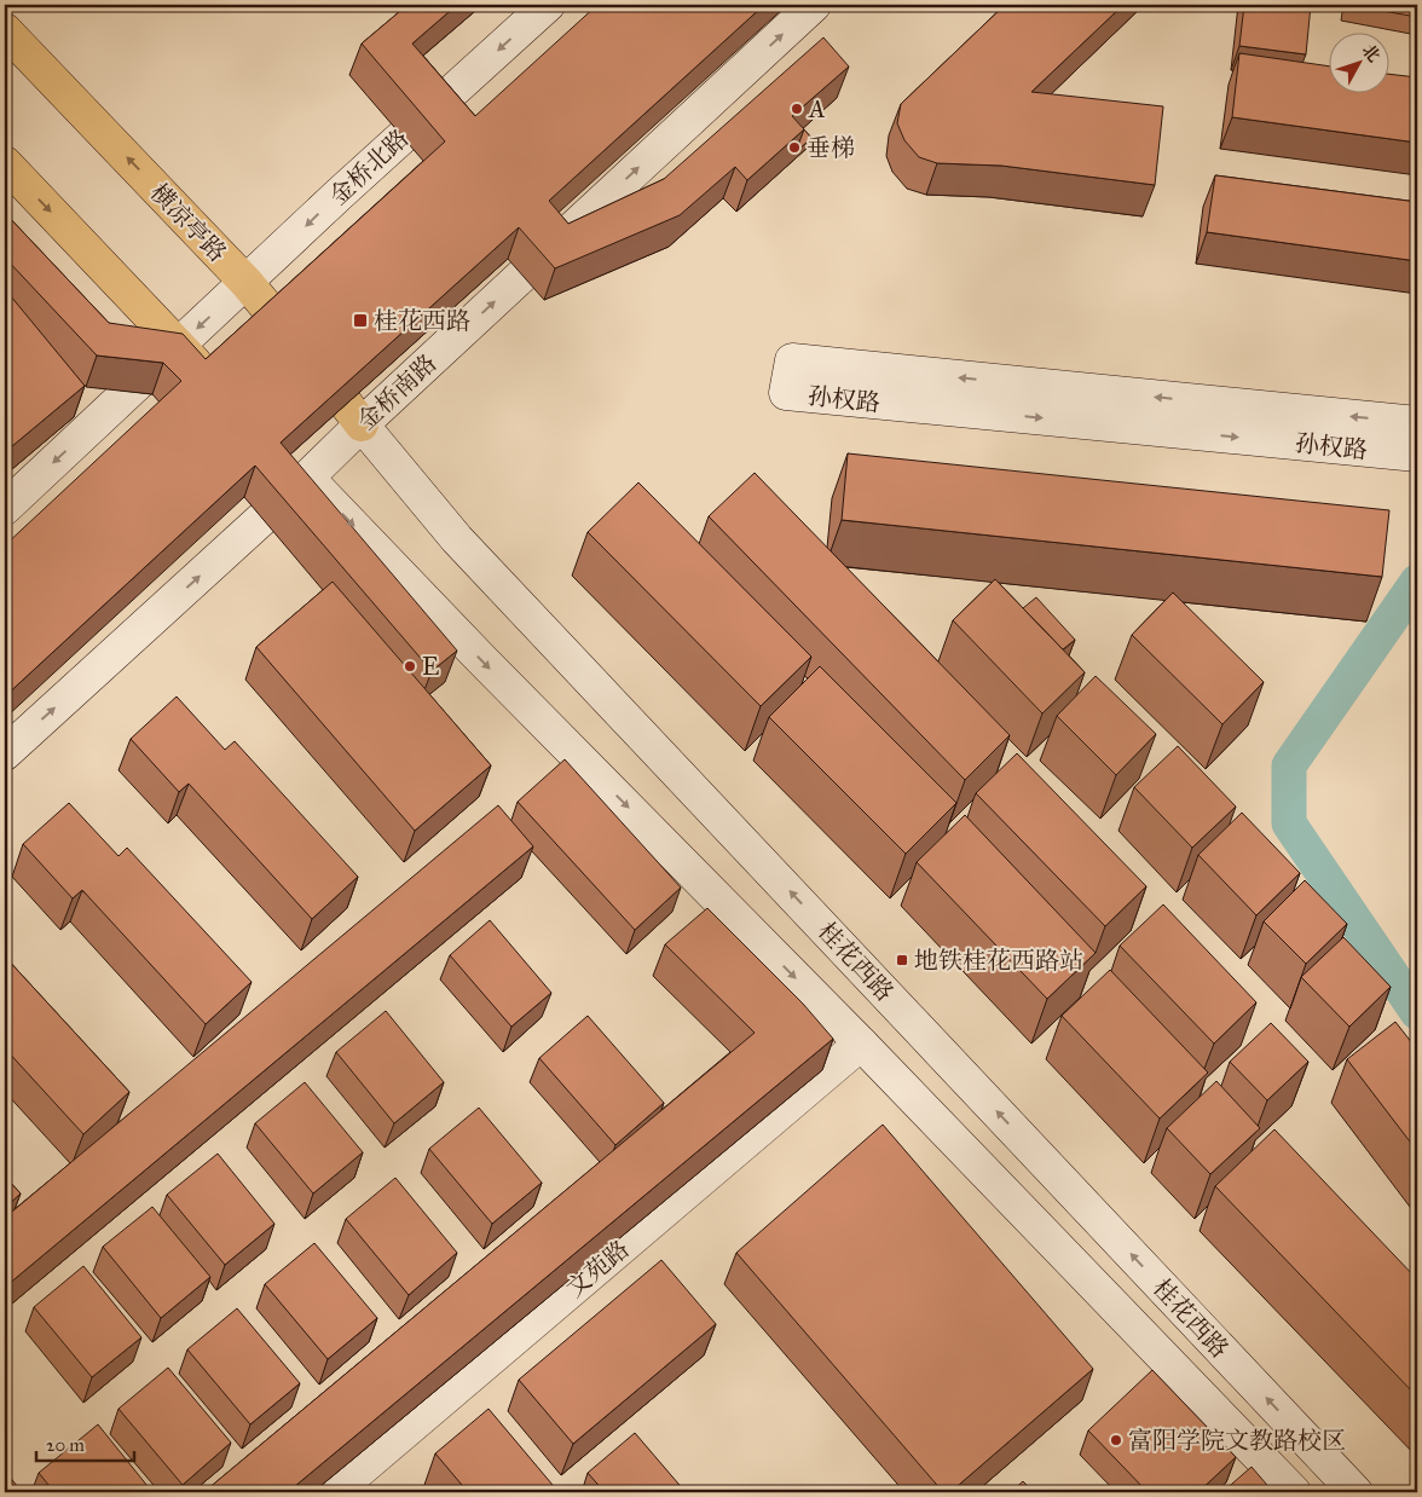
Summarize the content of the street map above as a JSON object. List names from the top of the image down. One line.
{"streets":{"main road":["金桥北路","横凉亭路","金桥南路","孙权路","桂花西路","文苑路"]},"crossings":[["金桥北路","横凉亭路"],["横凉亭路","金桥南路"],["横凉亭路","桂花西路"],["金桥南路","桂花西路"],["桂花西路","文苑路"]],"one_way":["金桥北路","金桥南路"],"places":{"other":["A","垂梯","E","富阳学院文教路校区"],"transit":["桂花西路","地铁桂花西路站"]},"scale_bar":"20 m","north":"top right"}
